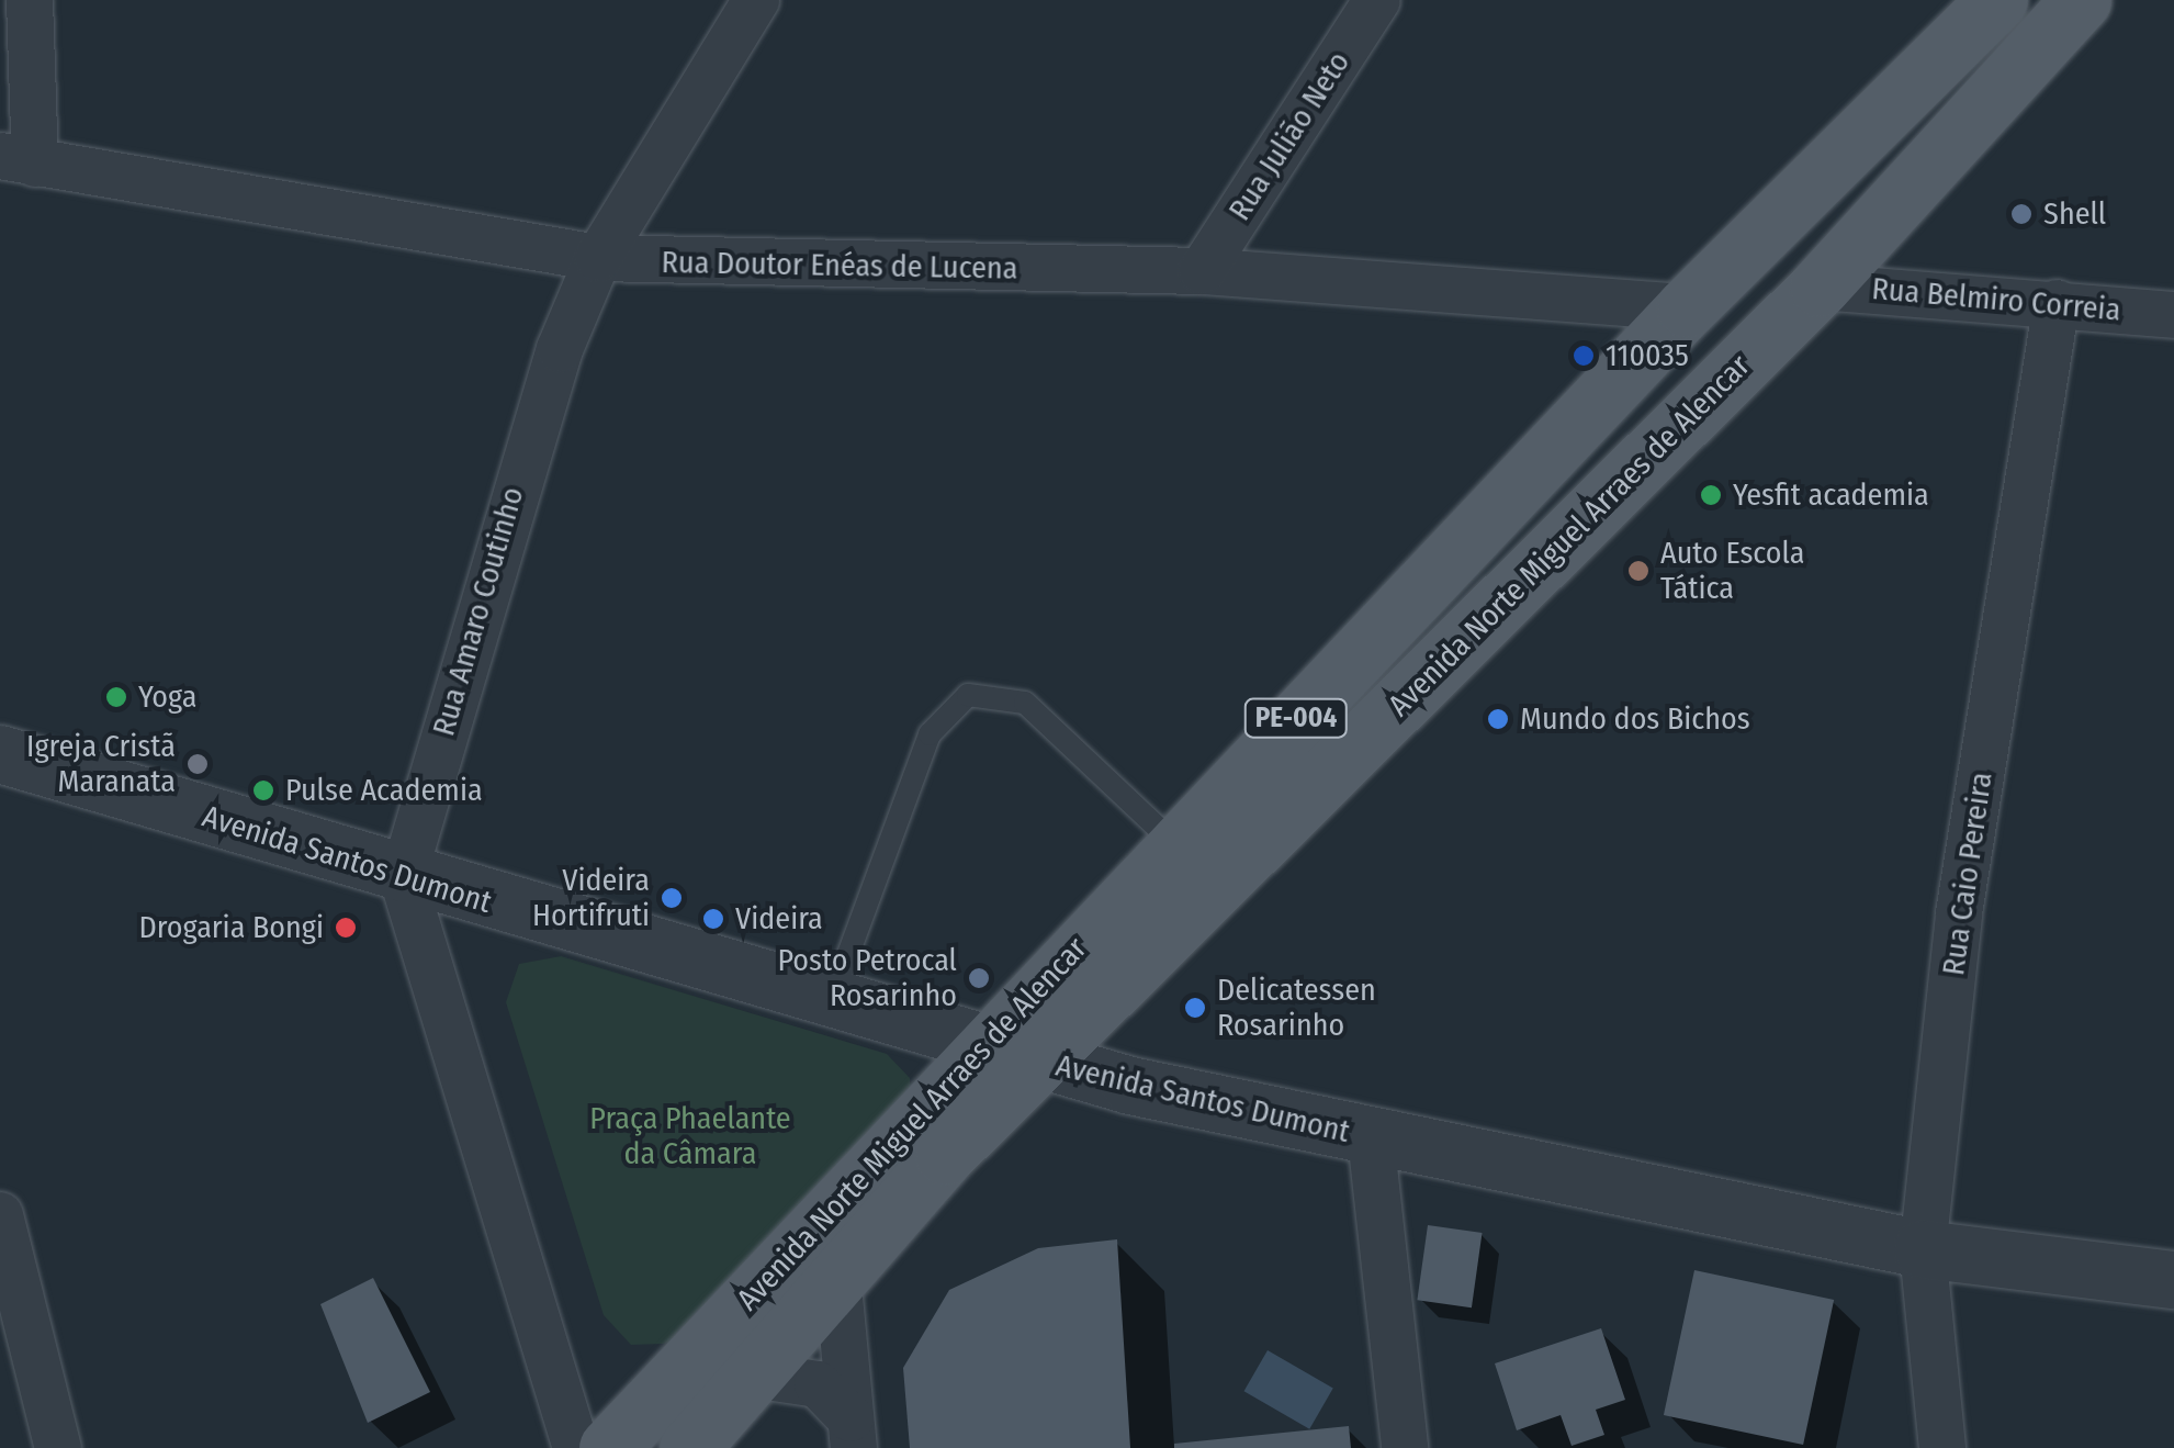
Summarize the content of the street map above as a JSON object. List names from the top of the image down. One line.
{"streets":{"main road":["Avenida Norte Miguel Arraes de Alencar","PE-004"],"street":["Rua Julião Neto","Rua Doutor Enéas de Lucena","Rua Belmiro Correia","Rua Amaro Coutinho","Avenida Santos Dumont","Rua Caio Pereira"]},"crossings":[["Rua Julião Neto","Rua Doutor Enéas de Lucena"],["Rua Doutor Enéas de Lucena","Avenida Norte Miguel Arraes de Alencar"],["Rua Doutor Enéas de Lucena","Rua Amaro Coutinho"],["Rua Belmiro Correia","Avenida Norte Miguel Arraes de Alencar"],["Rua Belmiro Correia","Rua Caio Pereira"],["Avenida Norte Miguel Arraes de Alencar","Avenida Santos Dumont"],["Rua Amaro Coutinho","Avenida Santos Dumont"],["Avenida Santos Dumont","Rua Caio Pereira"]],"parks":["Praça Phaelante da Câmara"],"places":["Shell","110035","Yesfit academia","Auto Escola Tática","Yoga","Mundo dos Bichos","Igreja Cristã Maranata","Pulse Academia","Videira Hortifruti","Videira","Drogaria Bongi","Posto Petrocal Rosarinho","Delicatessen Rosarinho"]}
